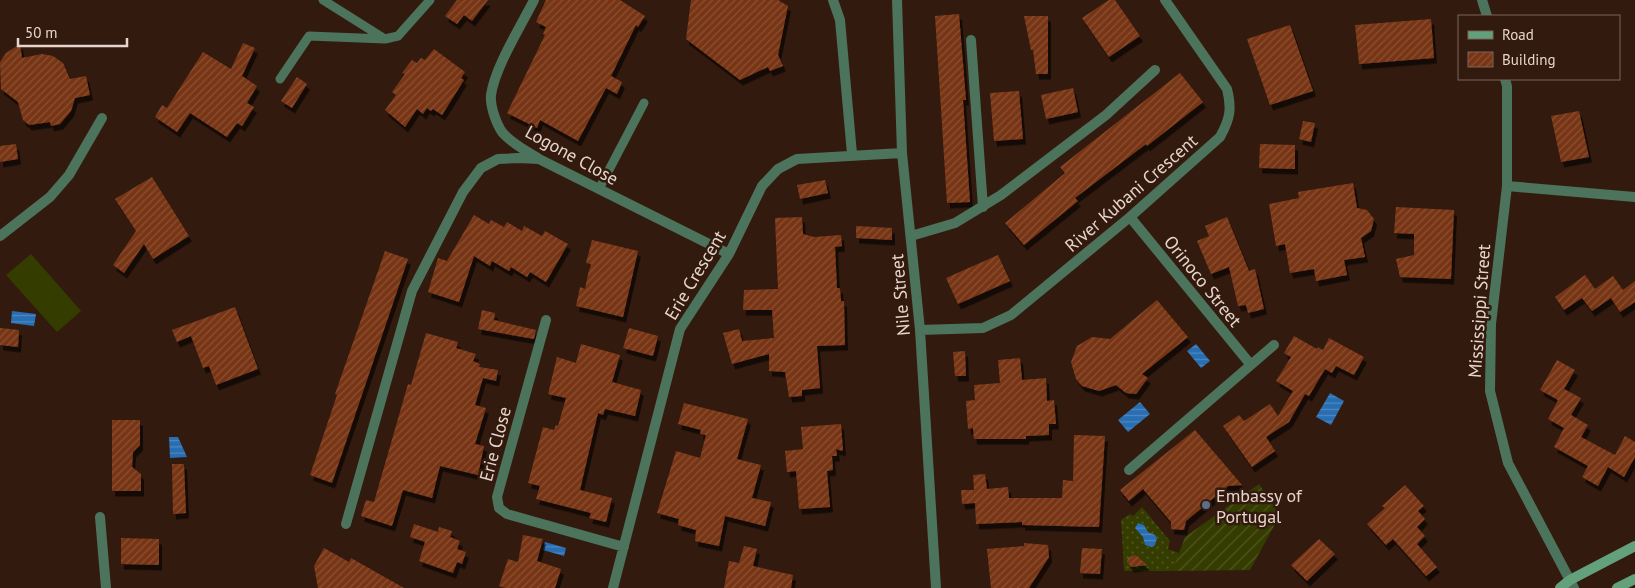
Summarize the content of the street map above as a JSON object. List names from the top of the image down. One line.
{"streets":{"street":["Logone Close","River Kubani Crescent","Erie Crescent","Orinoco Street","Nile Street","Mississippi Street","Erie Close"]},"crossings":[["Logone Close","Erie Crescent"],["River Kubani Crescent","Orinoco Street"],["River Kubani Crescent","Nile Street"],["Erie Crescent","Nile Street"],["Erie Crescent","Erie Close"]],"places":["Embassy of Portugal"],"legend":["Road","Building"],"scale_bar":"50 m"}
